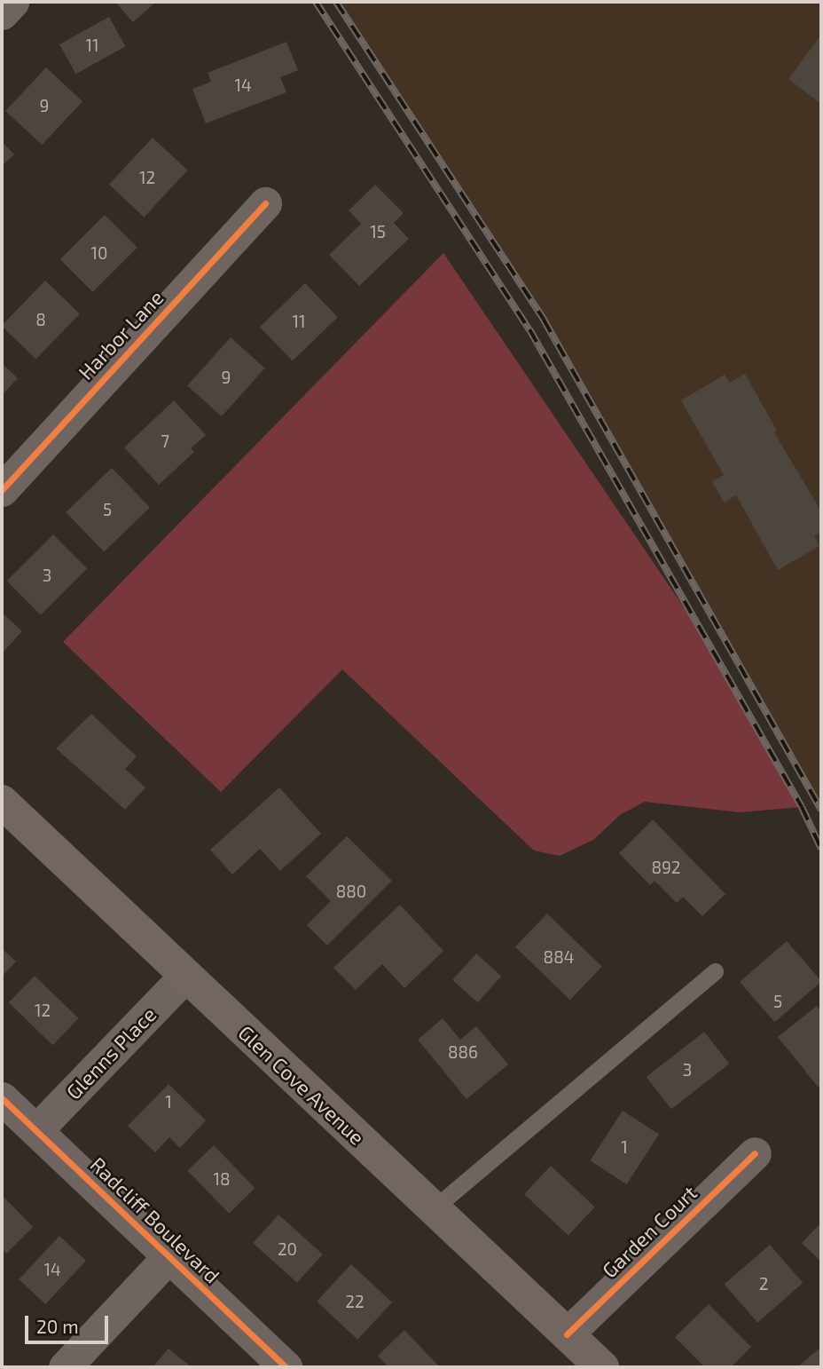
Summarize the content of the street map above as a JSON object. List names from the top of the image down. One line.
{"streets":{"main road":["Glen Cove Avenue"],"street":["Harbor Lane","Glenns Place","Radcliff Boulevard","Garden Court"]},"crossings":[["Glenns Place","Glen Cove Avenue"],["Glenns Place","Radcliff Boulevard"],["Glen Cove Avenue","Garden Court"]],"house_numbers":["11","14","9","12","15","10","8","11","9","7","5","3","892","880","884","5","12","886","3","1","1","18","20","14","2","22"],"scale_bar":"20 m"}
